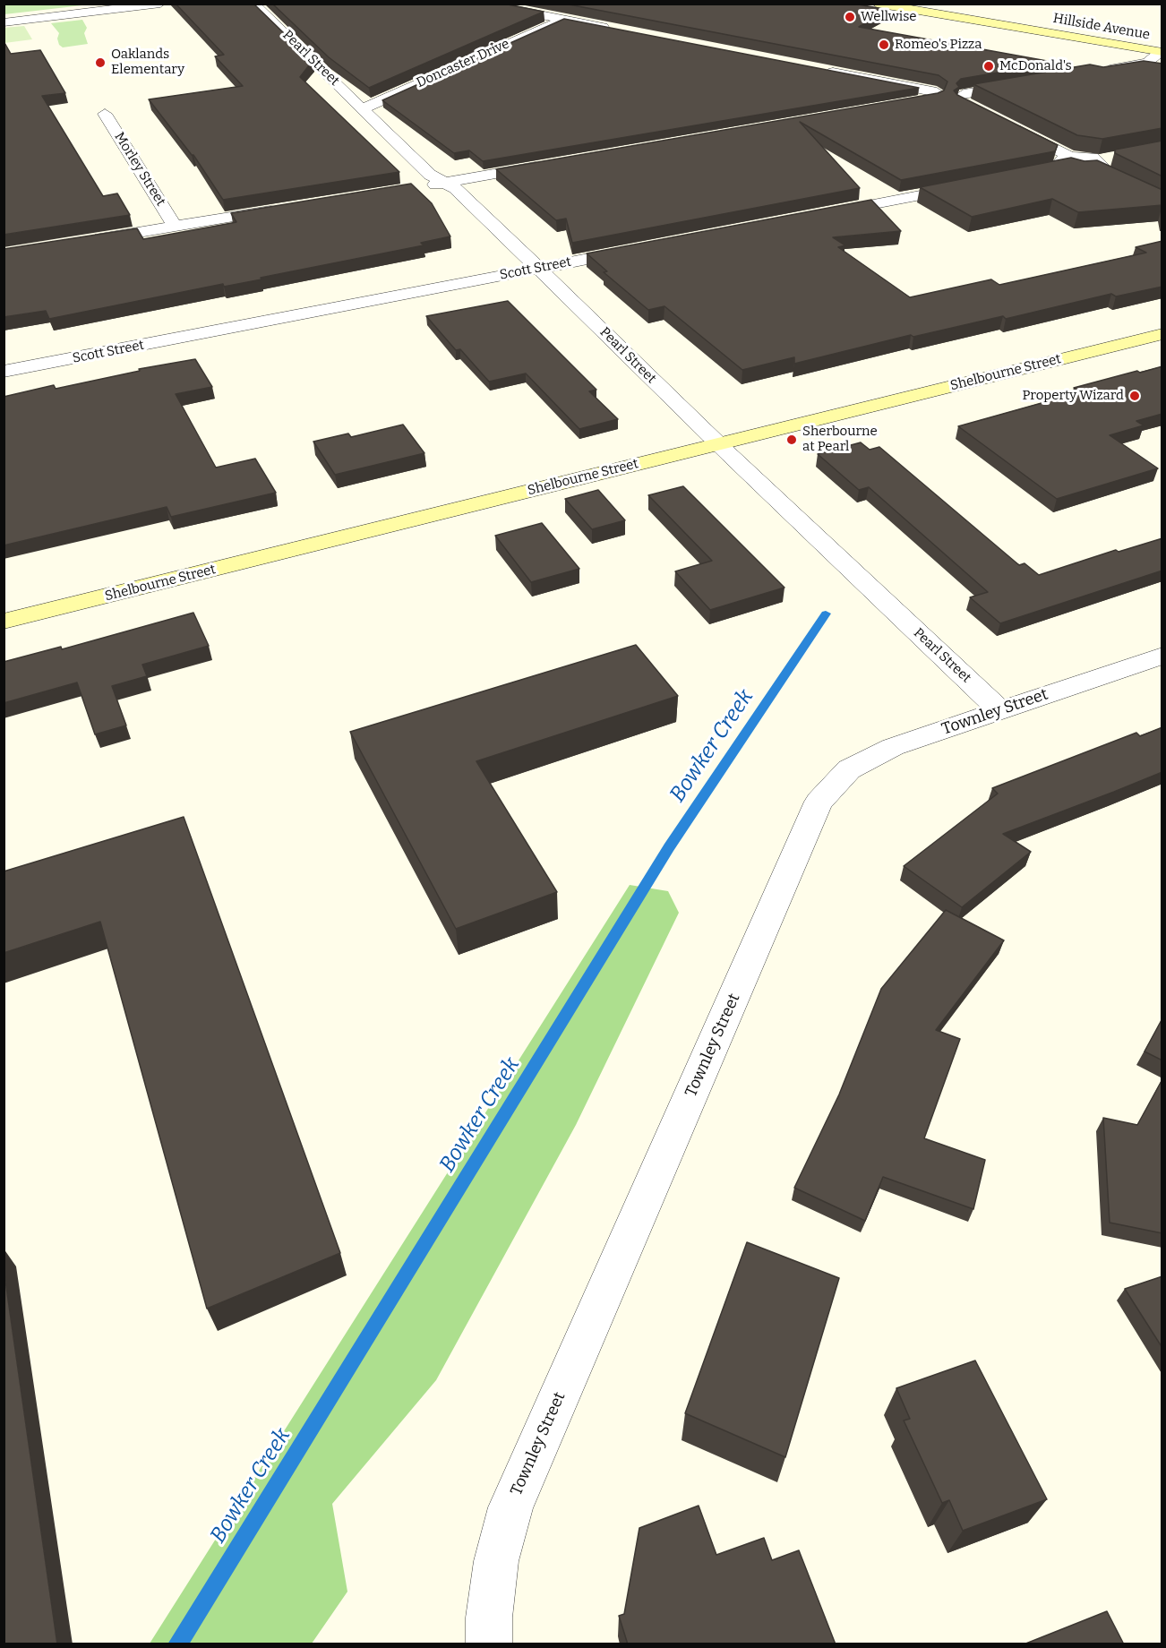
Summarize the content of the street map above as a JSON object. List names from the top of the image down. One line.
{"streets":{"main road":["Hillside Avenue","Shelbourne Street"],"street":["Pearl Street","Doncaster Drive","Morley Street","Scott Street","Townley Street"]},"crossings":[["Pearl Street","Doncaster Drive"],["Pearl Street","Scott Street"],["Pearl Street","Shelbourne Street"],["Pearl Street","Townley Street"]],"water":["Bowker Creek"],"places":["Wellwise","Romeo's Pizza","Oaklands Elementary","McDonald's","Property Wizard","Sherbourne at Pearl"]}
